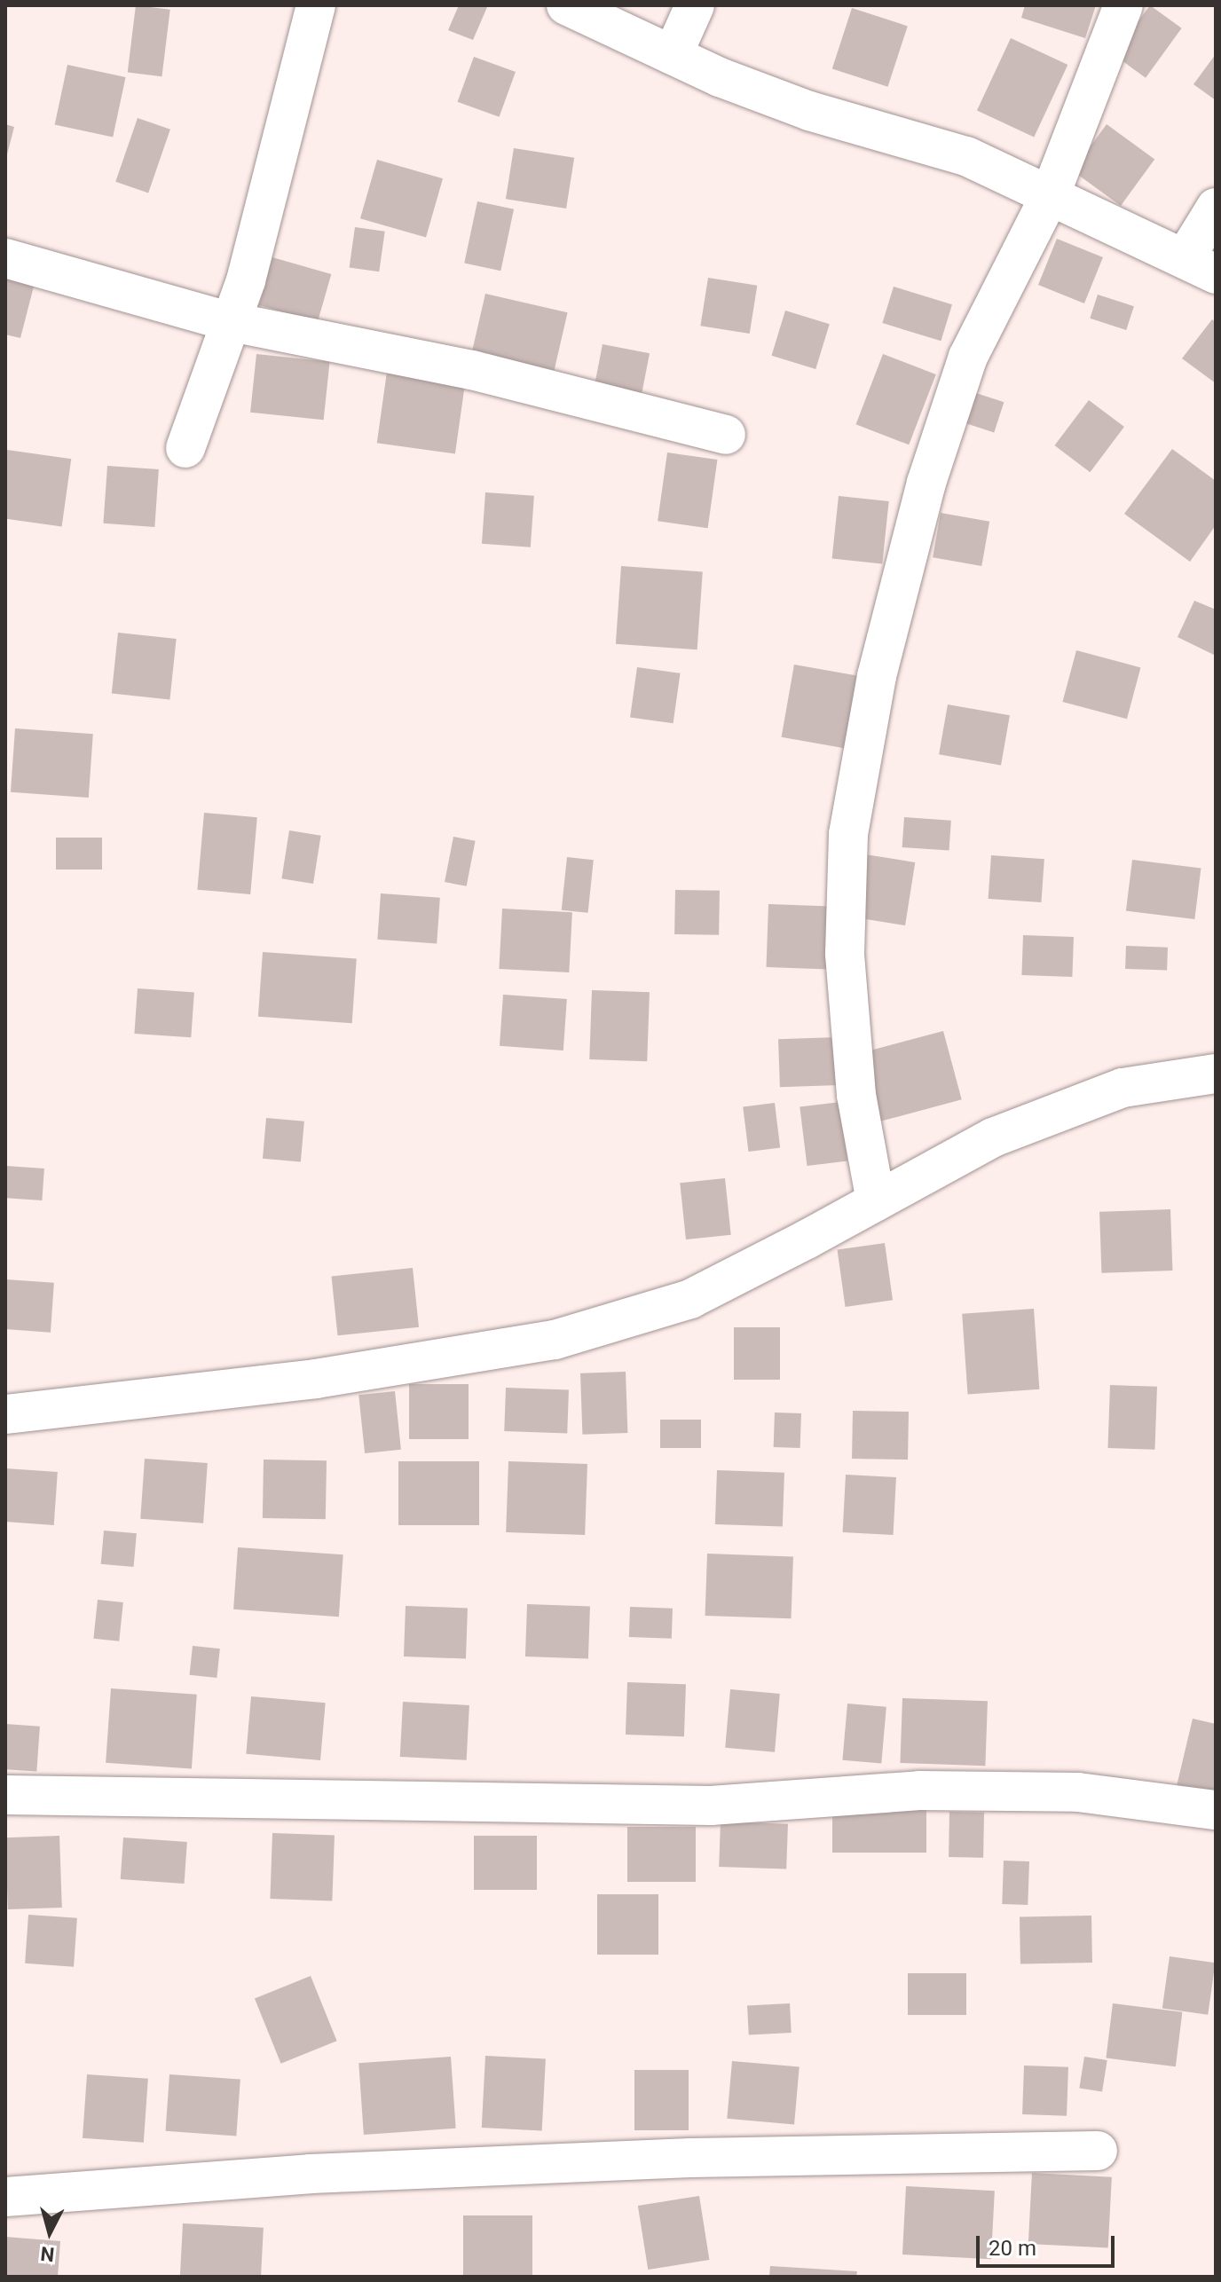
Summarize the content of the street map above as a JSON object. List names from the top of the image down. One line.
{"scale_bar":"20 m","north":"bottom"}
